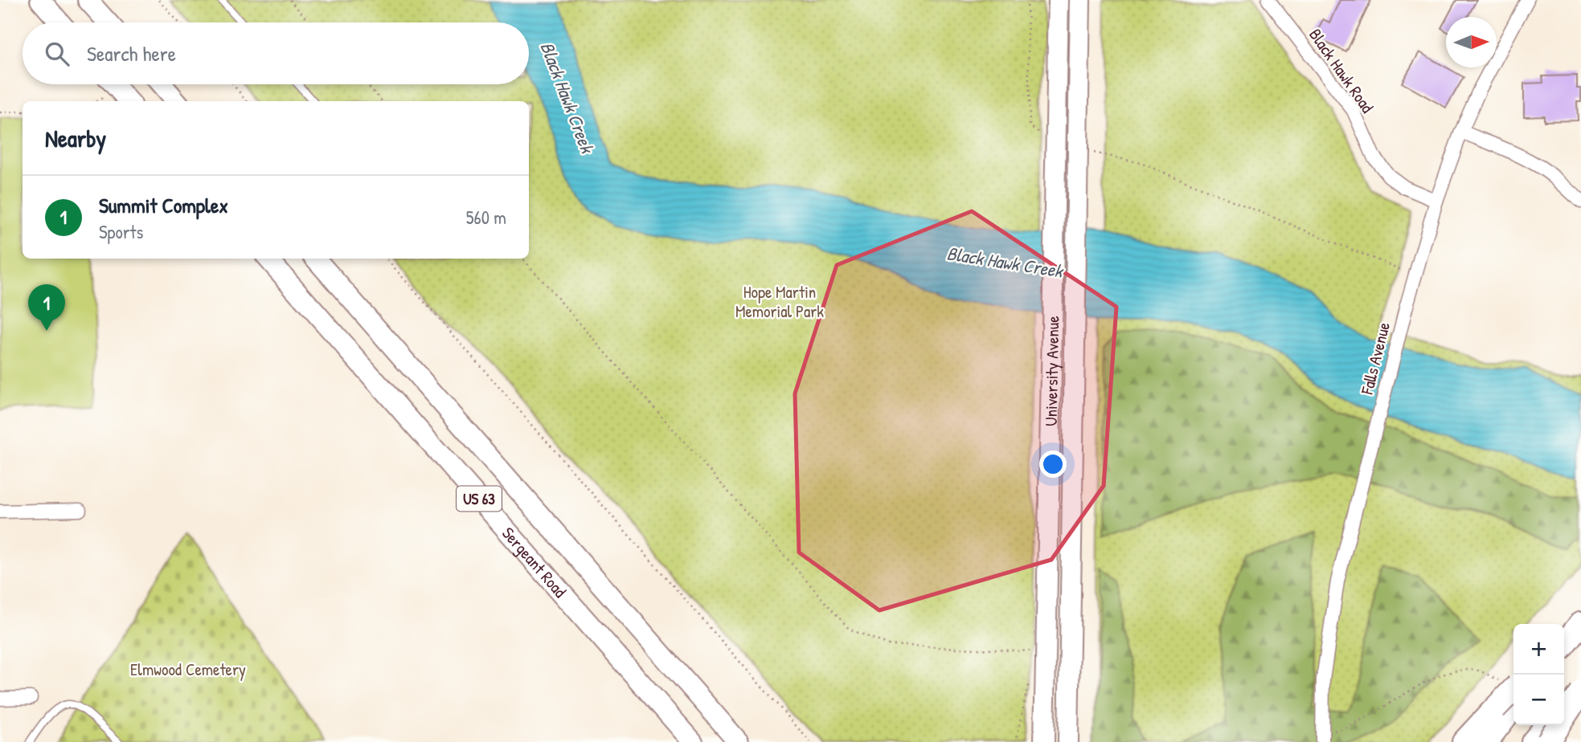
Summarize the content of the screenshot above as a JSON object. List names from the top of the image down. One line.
{"streets":{"main road":["University Avenue","US 63","Sergeant Road"],"street":["Black Hawk Road","Falls Avenue"]},"crossings":[["Black Hawk Road","Falls Avenue"]],"water":["Black Hawk Creek"],"parks":["Hope Martin Memorial Park","Elmwood Cemetery"],"north":"right","page":{"search":"Search here","heading":"Nearby","list":[{"mark":"1","name":"Summit Complex","note":"Sports","value":"560 m"}],"pins":"1","map_buttons":["+","−"]}}
